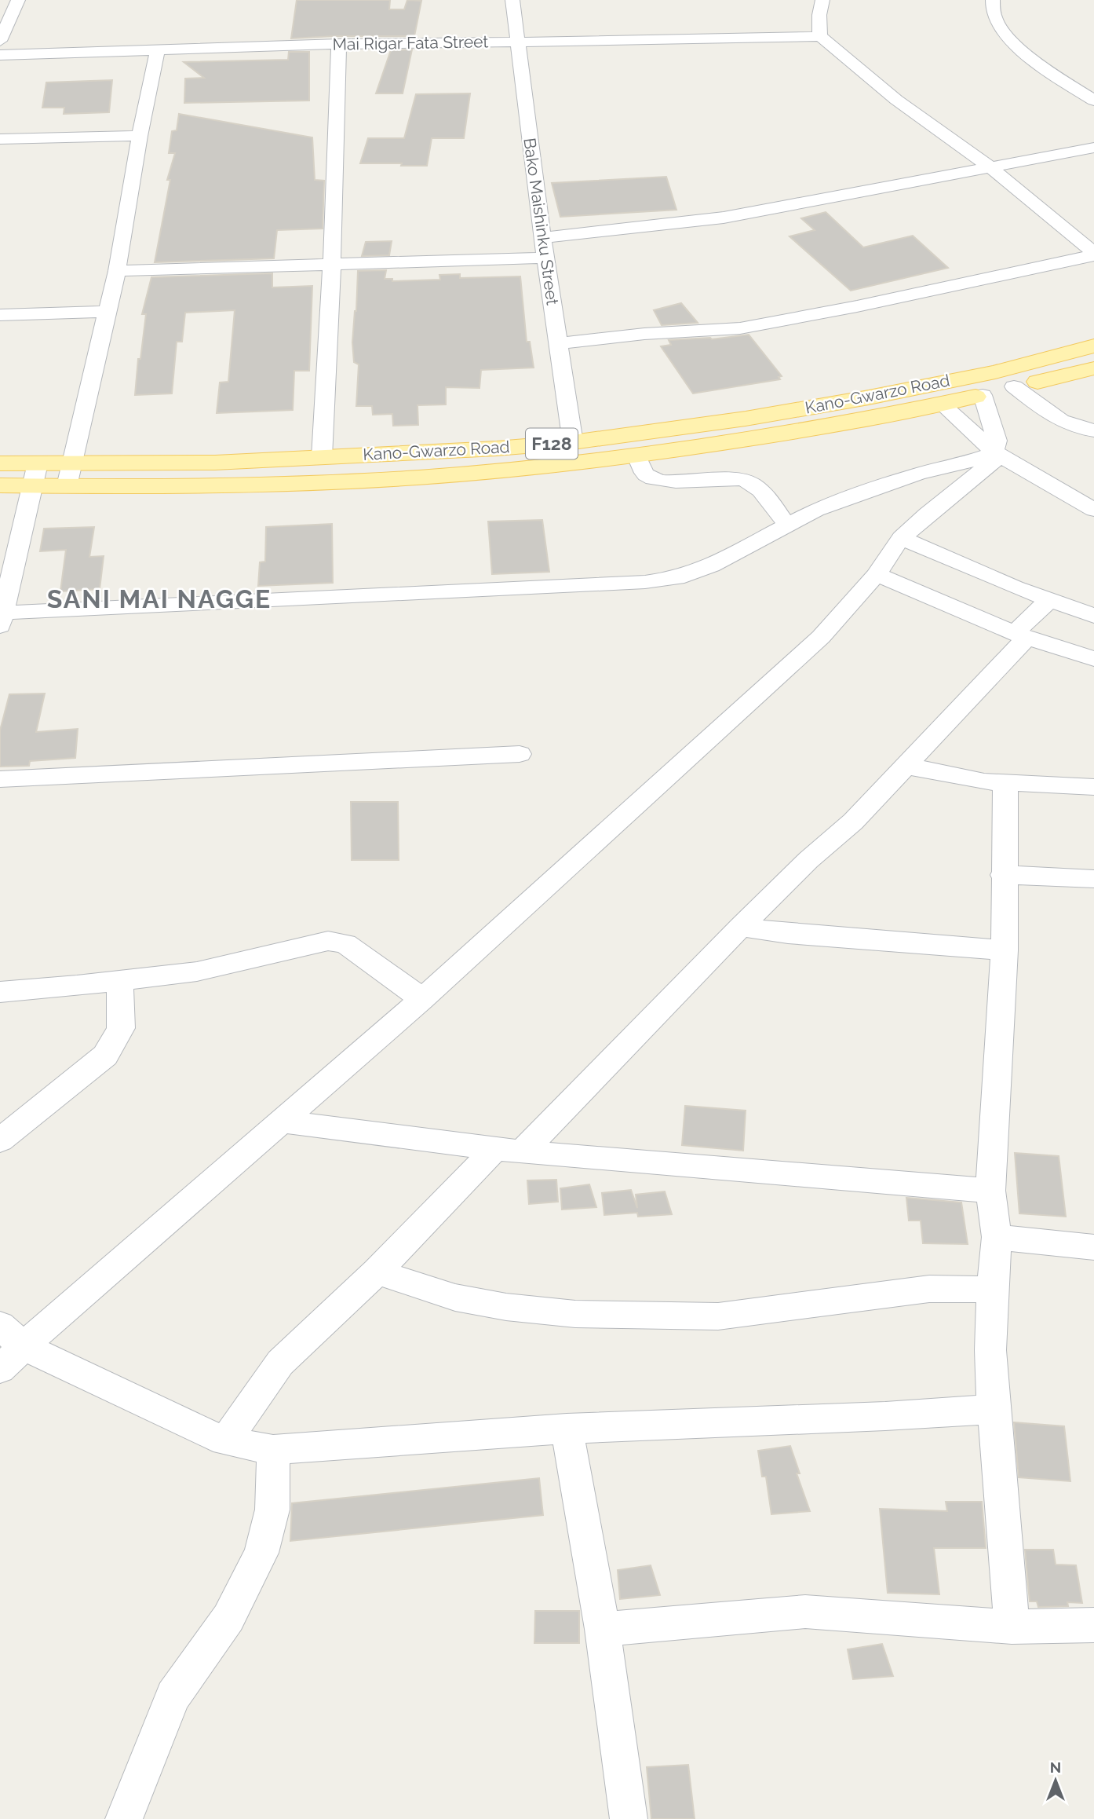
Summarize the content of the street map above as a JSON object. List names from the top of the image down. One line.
{"streets":{"main road":["Kano-Gwarzo Road","F128"],"street":["Mai Rigar Fata Street","Bako Maishinku Street"]},"crossings":[["Mai Rigar Fata Street","Bako Maishinku Street"],["Bako Maishinku Street","Kano-Gwarzo Road"]],"districts":["SANI MAI NAGGE"],"north":"top"}
